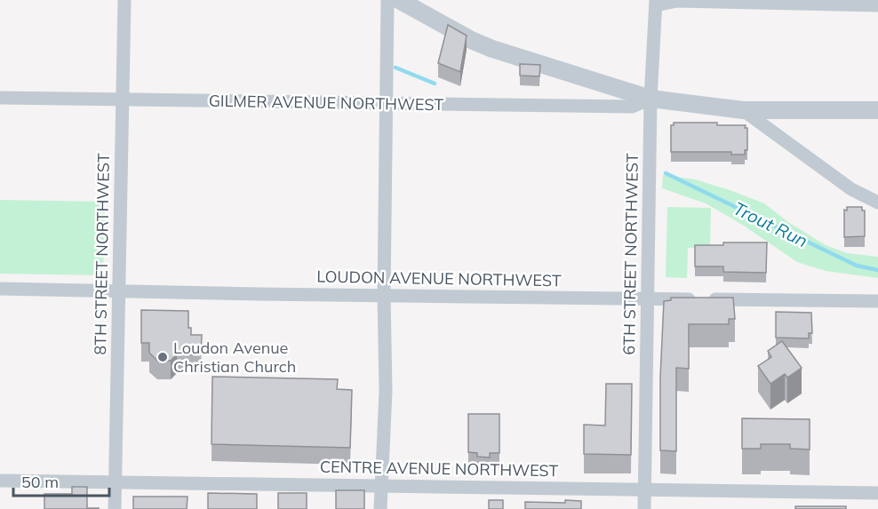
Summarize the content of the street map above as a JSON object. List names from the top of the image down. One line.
{"streets":{"street":["GILMER AVENUE NORTHWEST","8TH STREET NORTHWEST","6TH STREET NORTHWEST","LOUDON AVENUE NORTHWEST","CENTRE AVENUE NORTHWEST"]},"crossings":[["GILMER AVENUE NORTHWEST","8TH STREET NORTHWEST"],["GILMER AVENUE NORTHWEST","6TH STREET NORTHWEST"],["8TH STREET NORTHWEST","LOUDON AVENUE NORTHWEST"],["8TH STREET NORTHWEST","CENTRE AVENUE NORTHWEST"],["6TH STREET NORTHWEST","LOUDON AVENUE NORTHWEST"],["6TH STREET NORTHWEST","CENTRE AVENUE NORTHWEST"]],"water":["Trout Run"],"places":["Loudon Avenue Christian Church"],"scale_bar":"50 m"}
